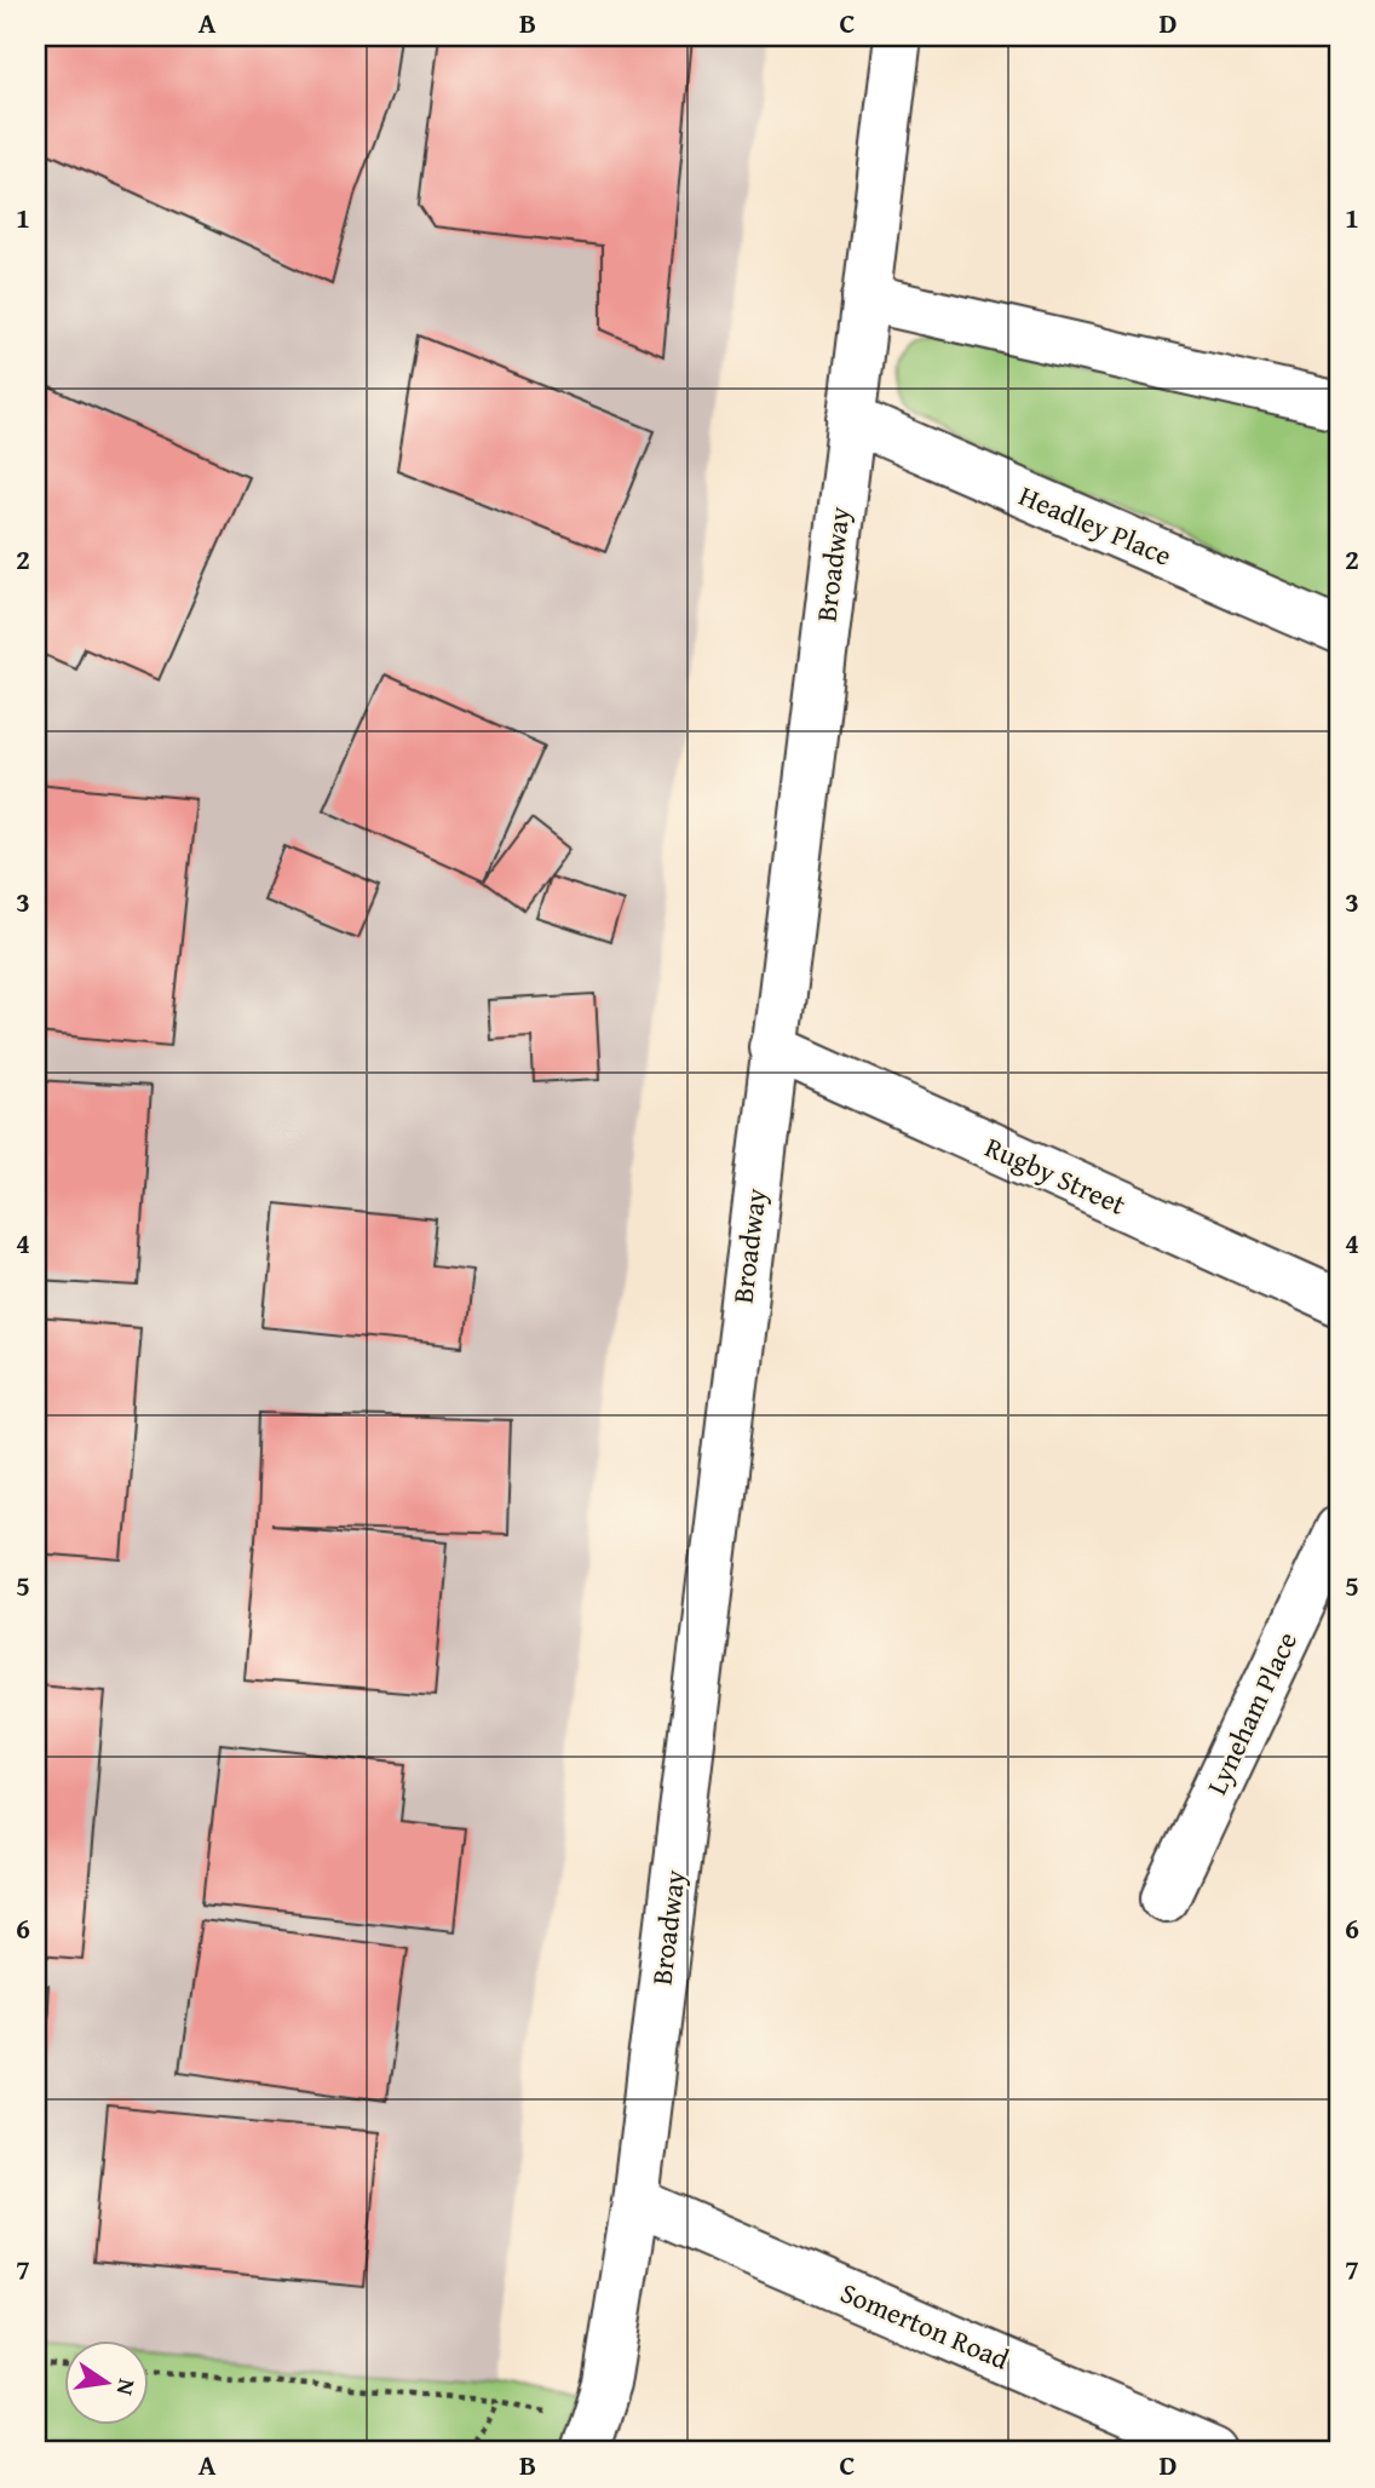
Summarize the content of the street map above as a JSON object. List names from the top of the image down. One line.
{"streets":{"street":["Headley Place","Broadway","Rugby Street","Lyneham Place","Somerton Road"]},"crossings":[["Headley Place","Broadway"],["Broadway","Rugby Street"],["Broadway","Somerton Road"]],"north":"right","grid":{"columns":["A","B","C","D"],"rows":["1","2","3","4","5","6","7"]}}
